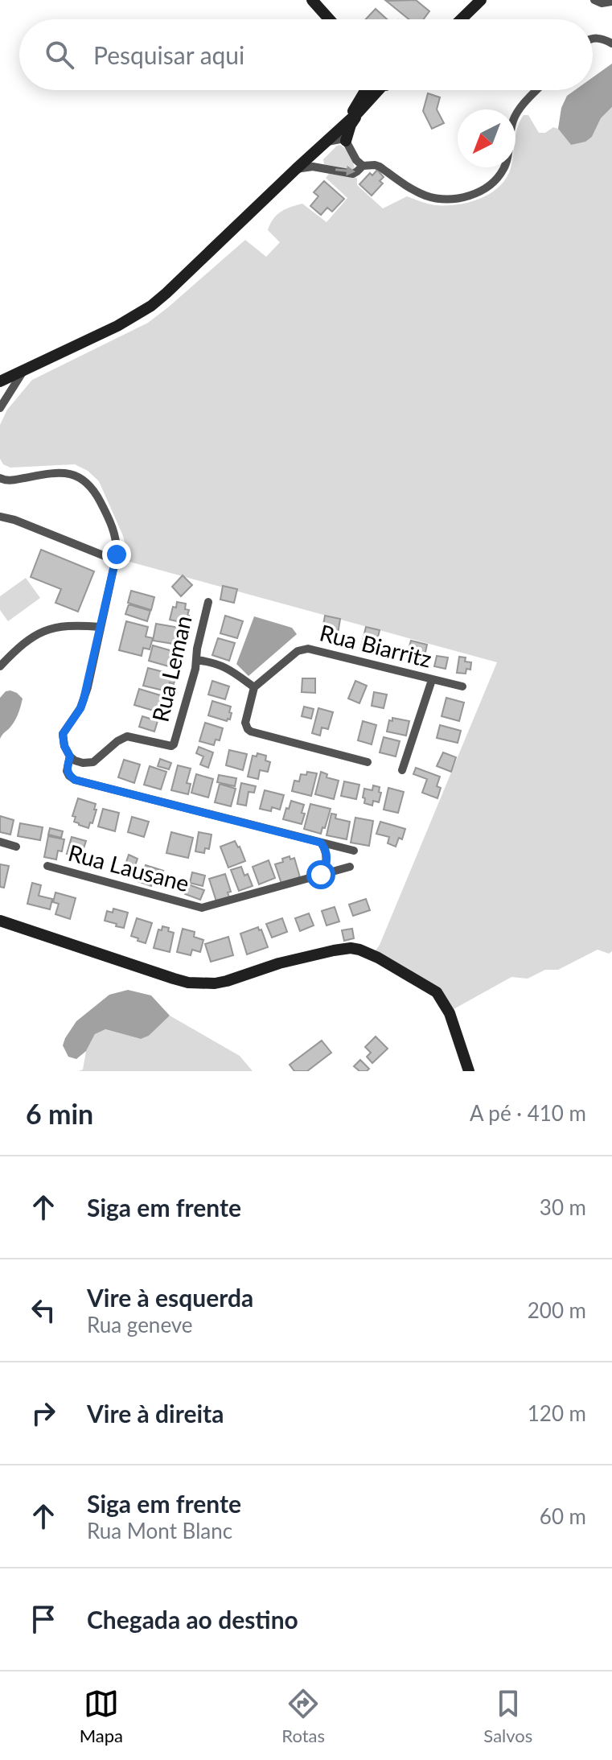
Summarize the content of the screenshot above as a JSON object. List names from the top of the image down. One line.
{"streets":{"street":["Rua Biarritz","Rua Leman","Rua Lausane"]},"north":"bottom left","page":{"search":"Pesquisar aqui","heading":["6 min","A pé · 410 m"],"list":[["Siga em frente","30 m"],["Vire à esquerda","Rua geneve","200 m"],["Vire à direita","120 m"],["Siga em frente","Rua Mont Blanc","60 m"],"Chegada ao destino"],"nav":["Mapa","Rotas","Salvos"]}}
